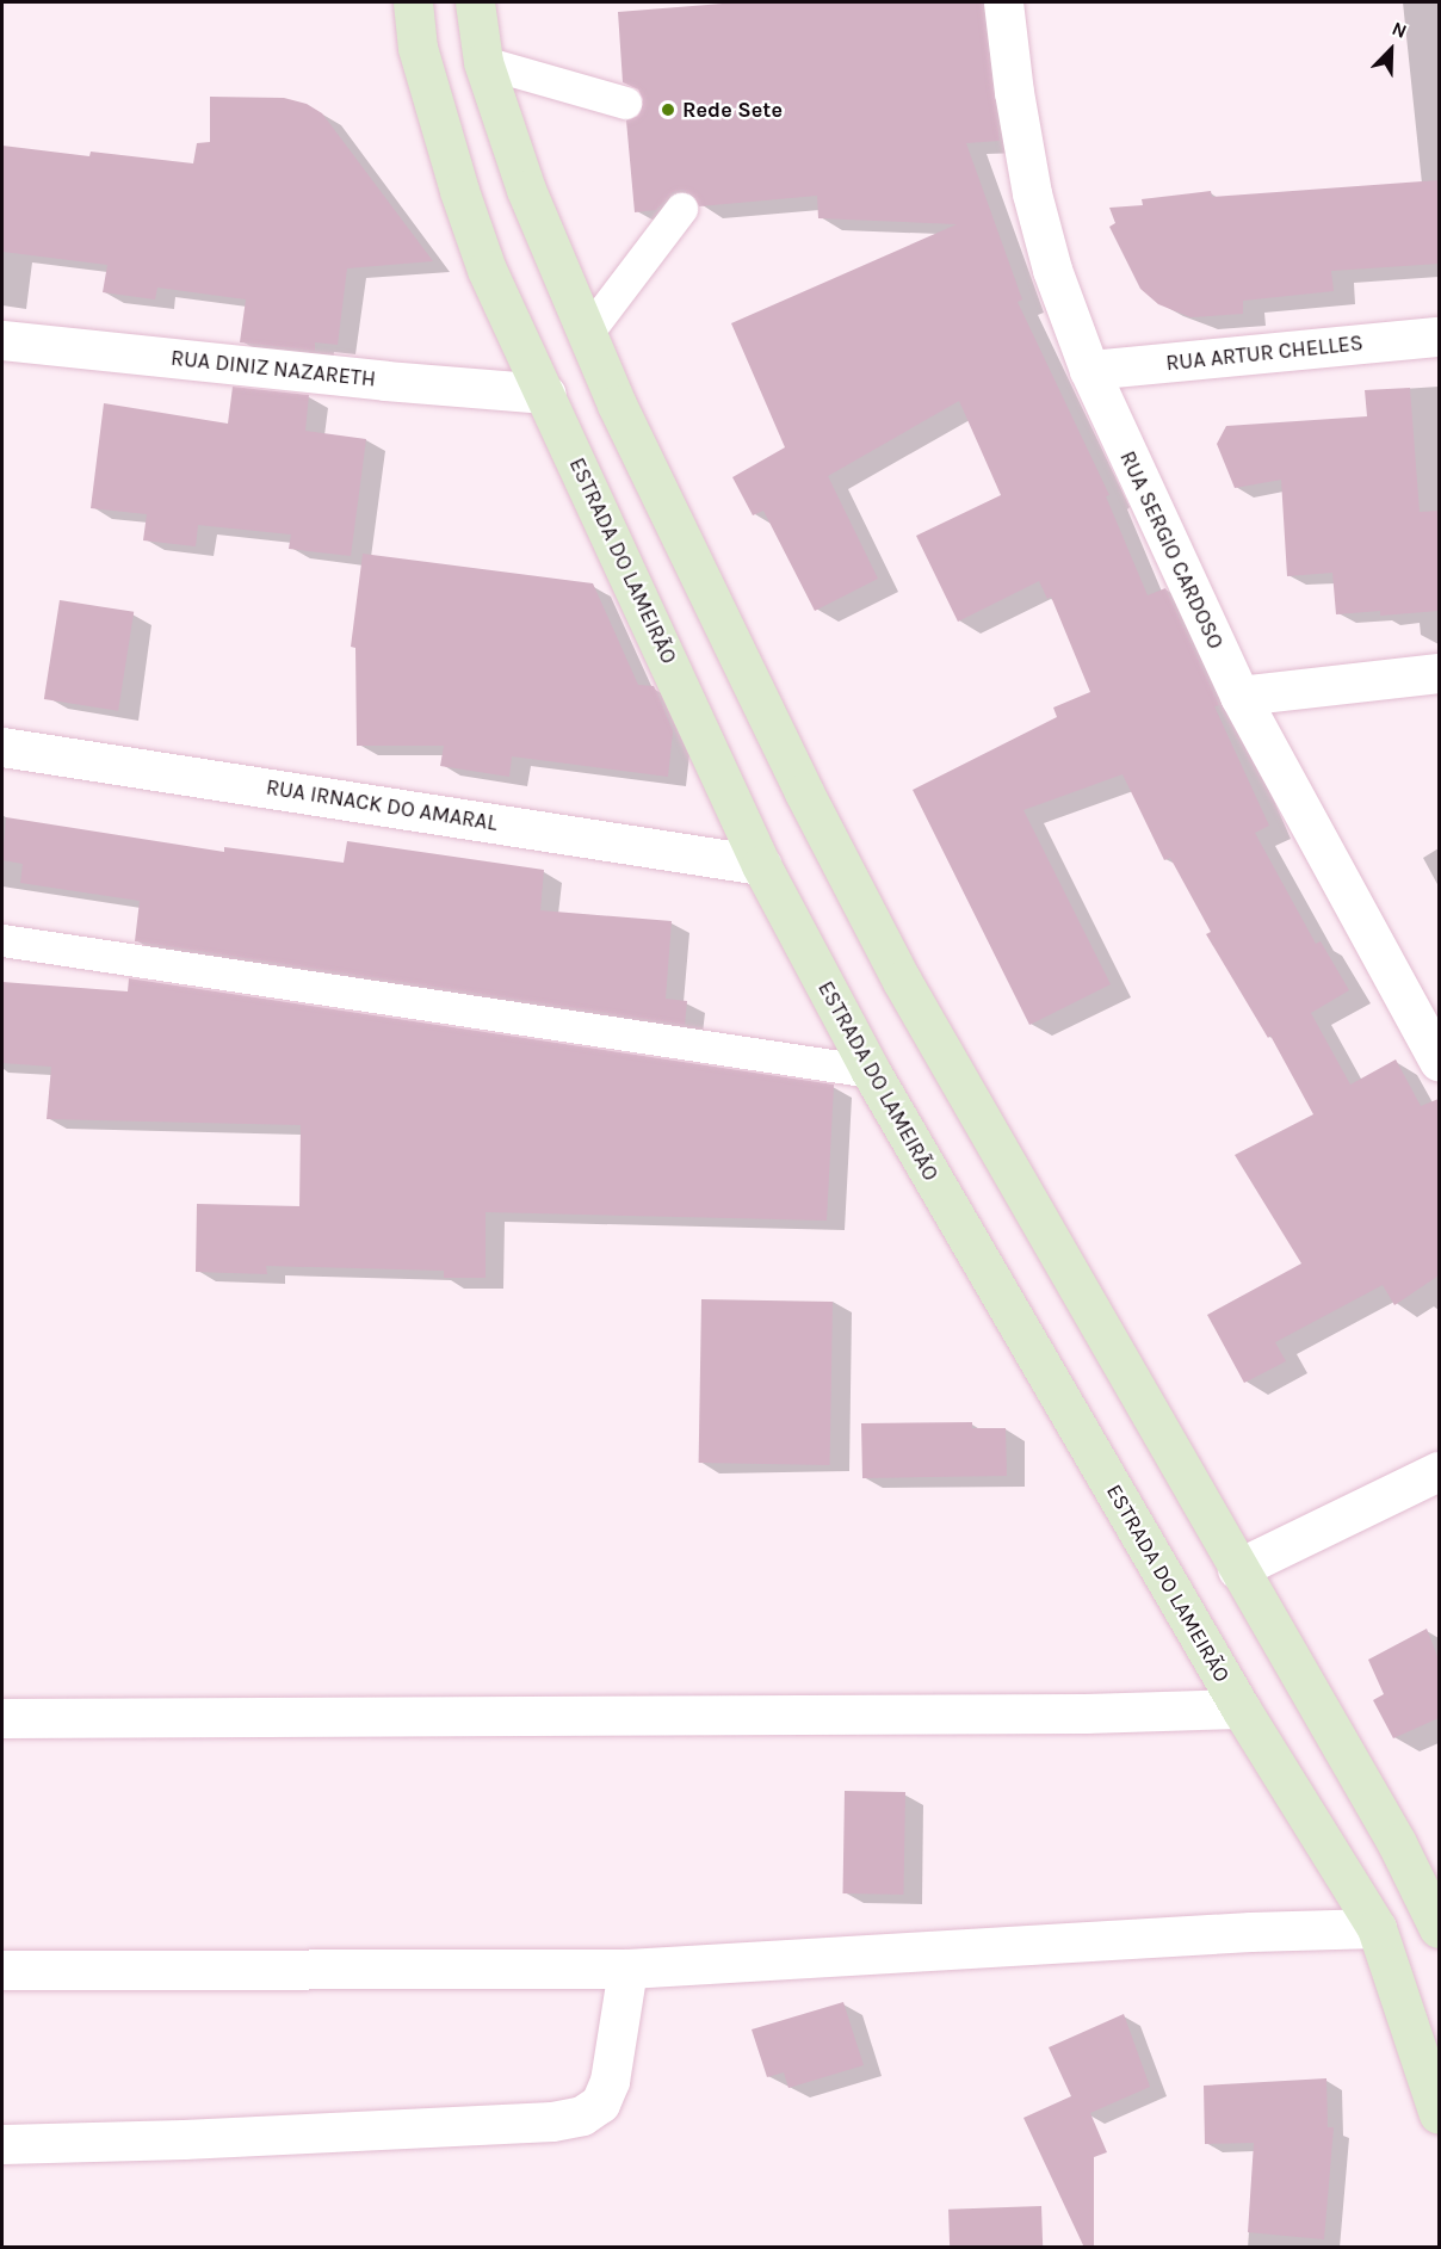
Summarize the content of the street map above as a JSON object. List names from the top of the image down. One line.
{"streets":{"main road":["ESTRADA DO LAMEIRÃO"],"street":["RUA ARTUR CHELLES","RUA DINIZ NAZARETH","RUA SERGIO CARDOSO","RUA IRNACK DO AMARAL"]},"crossings":[["RUA ARTUR CHELLES","RUA SERGIO CARDOSO"],["RUA DINIZ NAZARETH","ESTRADA DO LAMEIRÃO"],["ESTRADA DO LAMEIRÃO","RUA IRNACK DO AMARAL"]],"places":["Rede Sete"],"north":"top right"}
